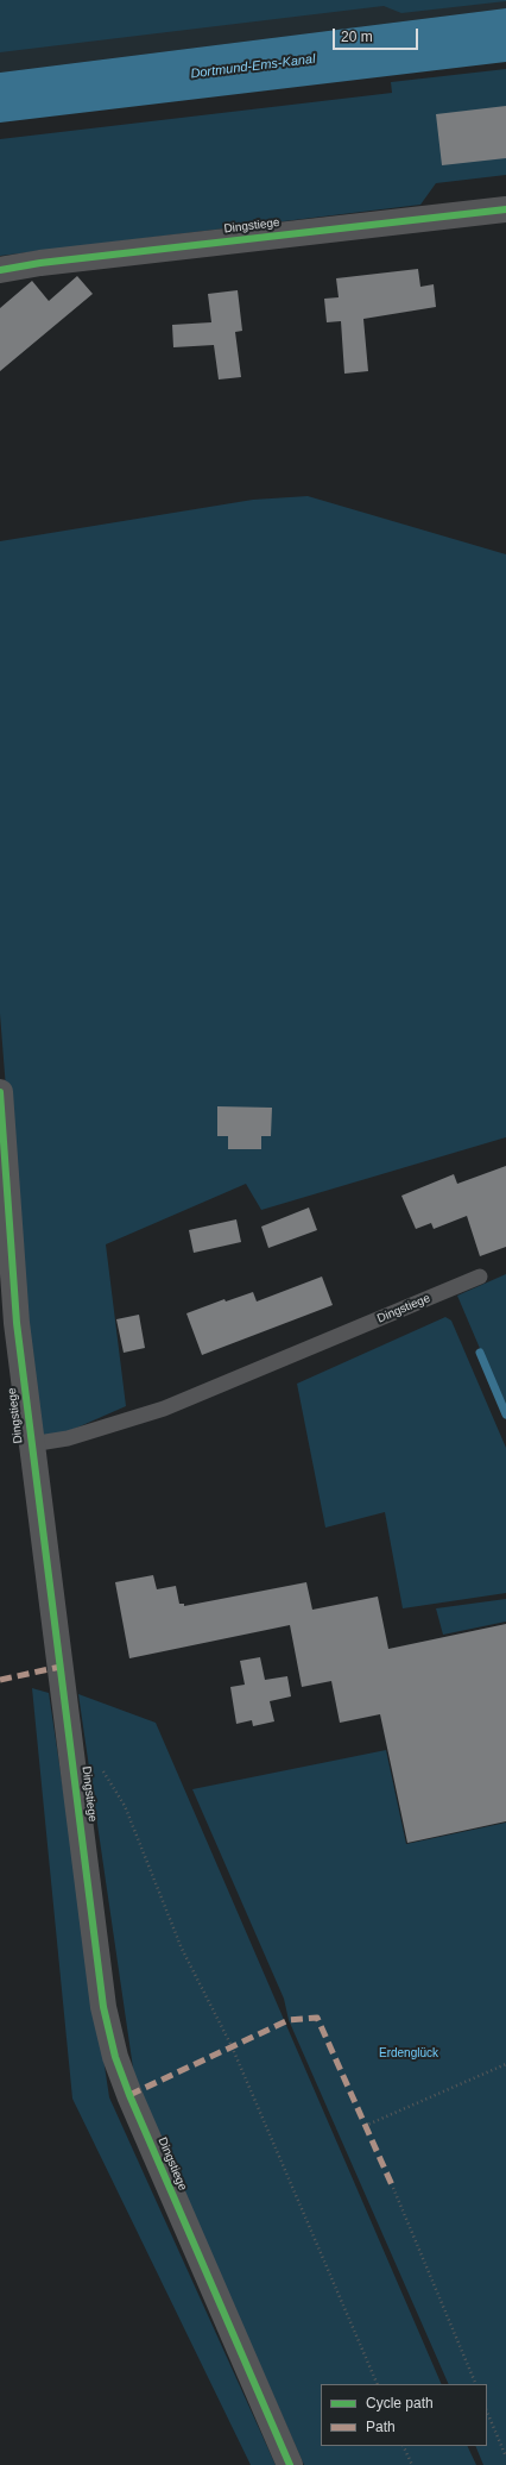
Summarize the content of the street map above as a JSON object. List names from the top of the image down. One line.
{"streets":{"street":["Dingstiege"]},"water":["Dortmund-Ems-Kanal"],"parks":["Erdenglück"],"legend":["Cycle path","Path"],"scale_bar":"20 m"}
